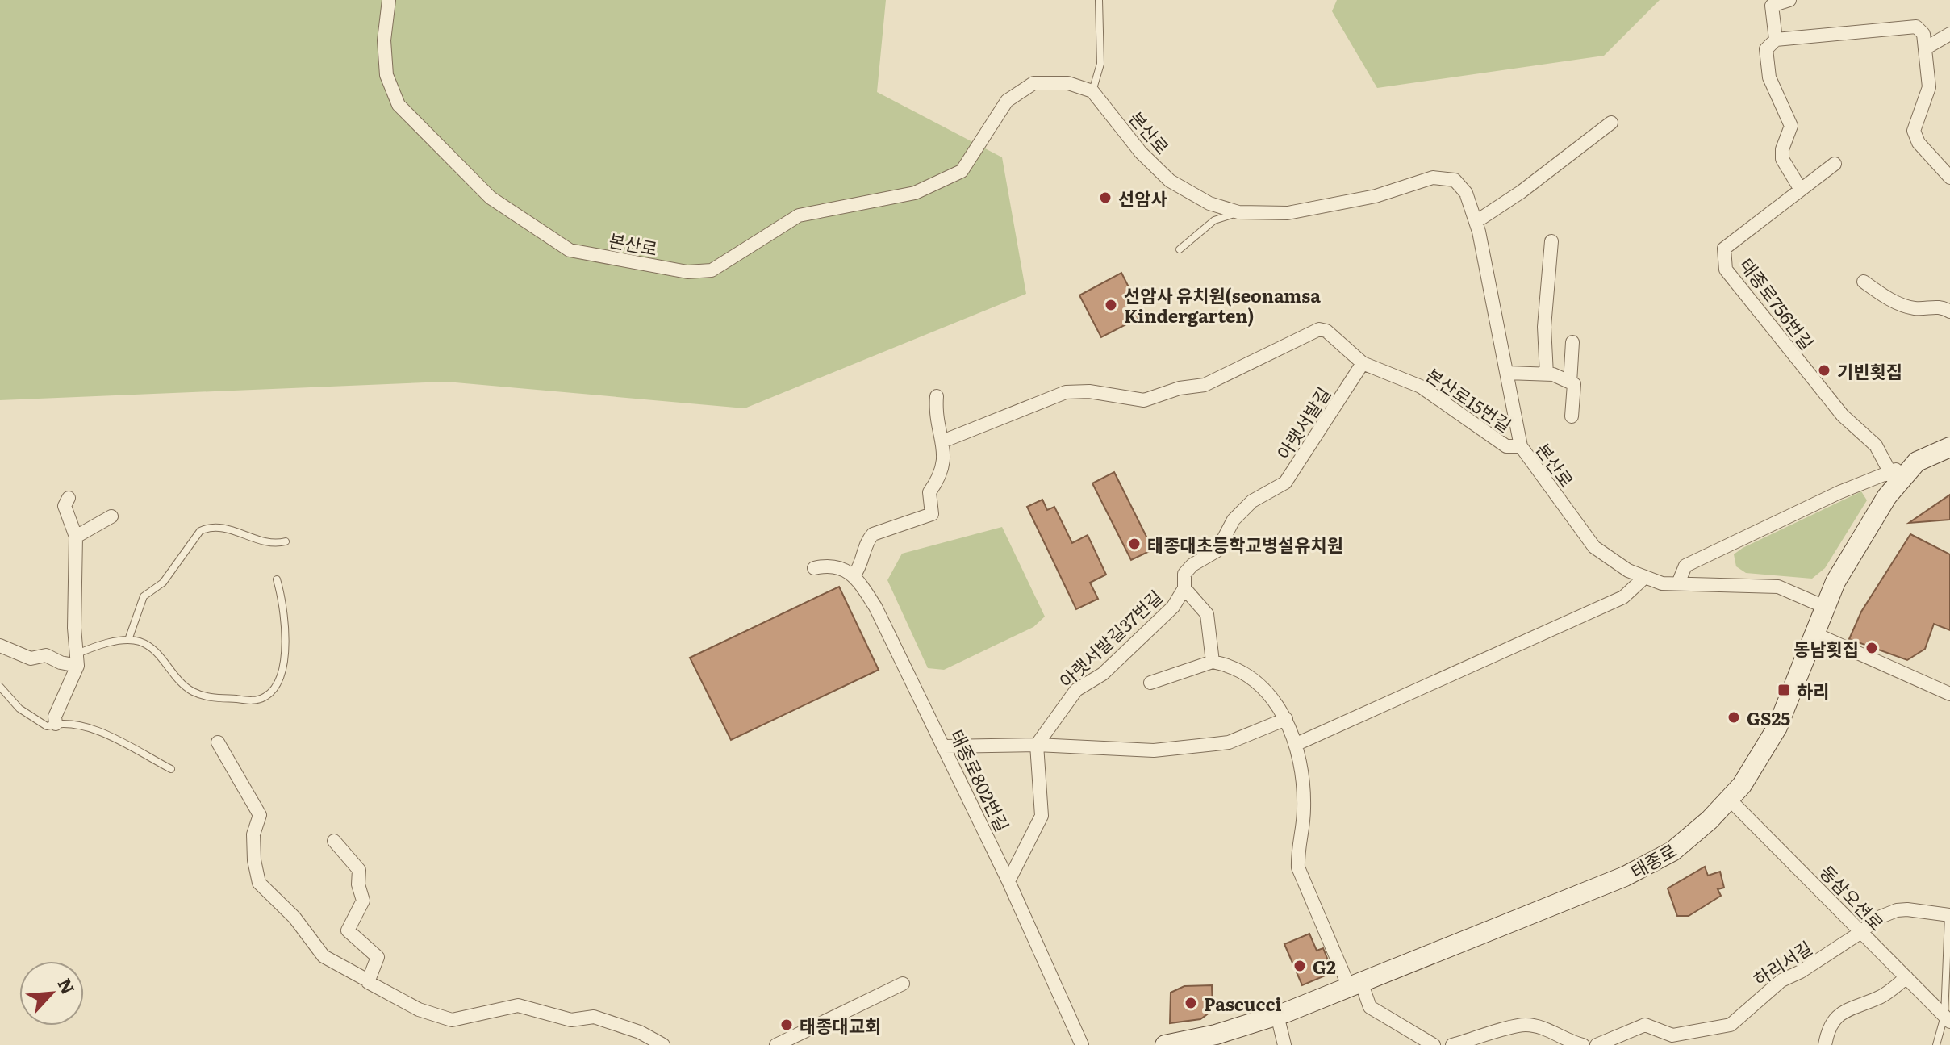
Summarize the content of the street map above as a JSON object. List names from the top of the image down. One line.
{"streets":{"main road":["태종로"],"street":["본산로","태종로756번길","본산로15번길","아랫서발길","아랫서발길37번길","태종로802번길","동삼오션로","하리서길"]},"crossings":[["본산로","본산로15번길"],["본산로","태종로"],["태종로756번길","태종로"],["본산로15번길","아랫서발길"],["아랫서발길","아랫서발길37번길"],["태종로","동삼오션로"],["동삼오션로","하리서길"]],"places":{"other":["선암사","선암사 유치원(seonamsa Kindergarten)","기빈횟집","태종대초등학교병설유치원","동남횟집","GS25","G2","Pascucci","태종대교회"],"transit":["하리"]},"north":"top right"}
